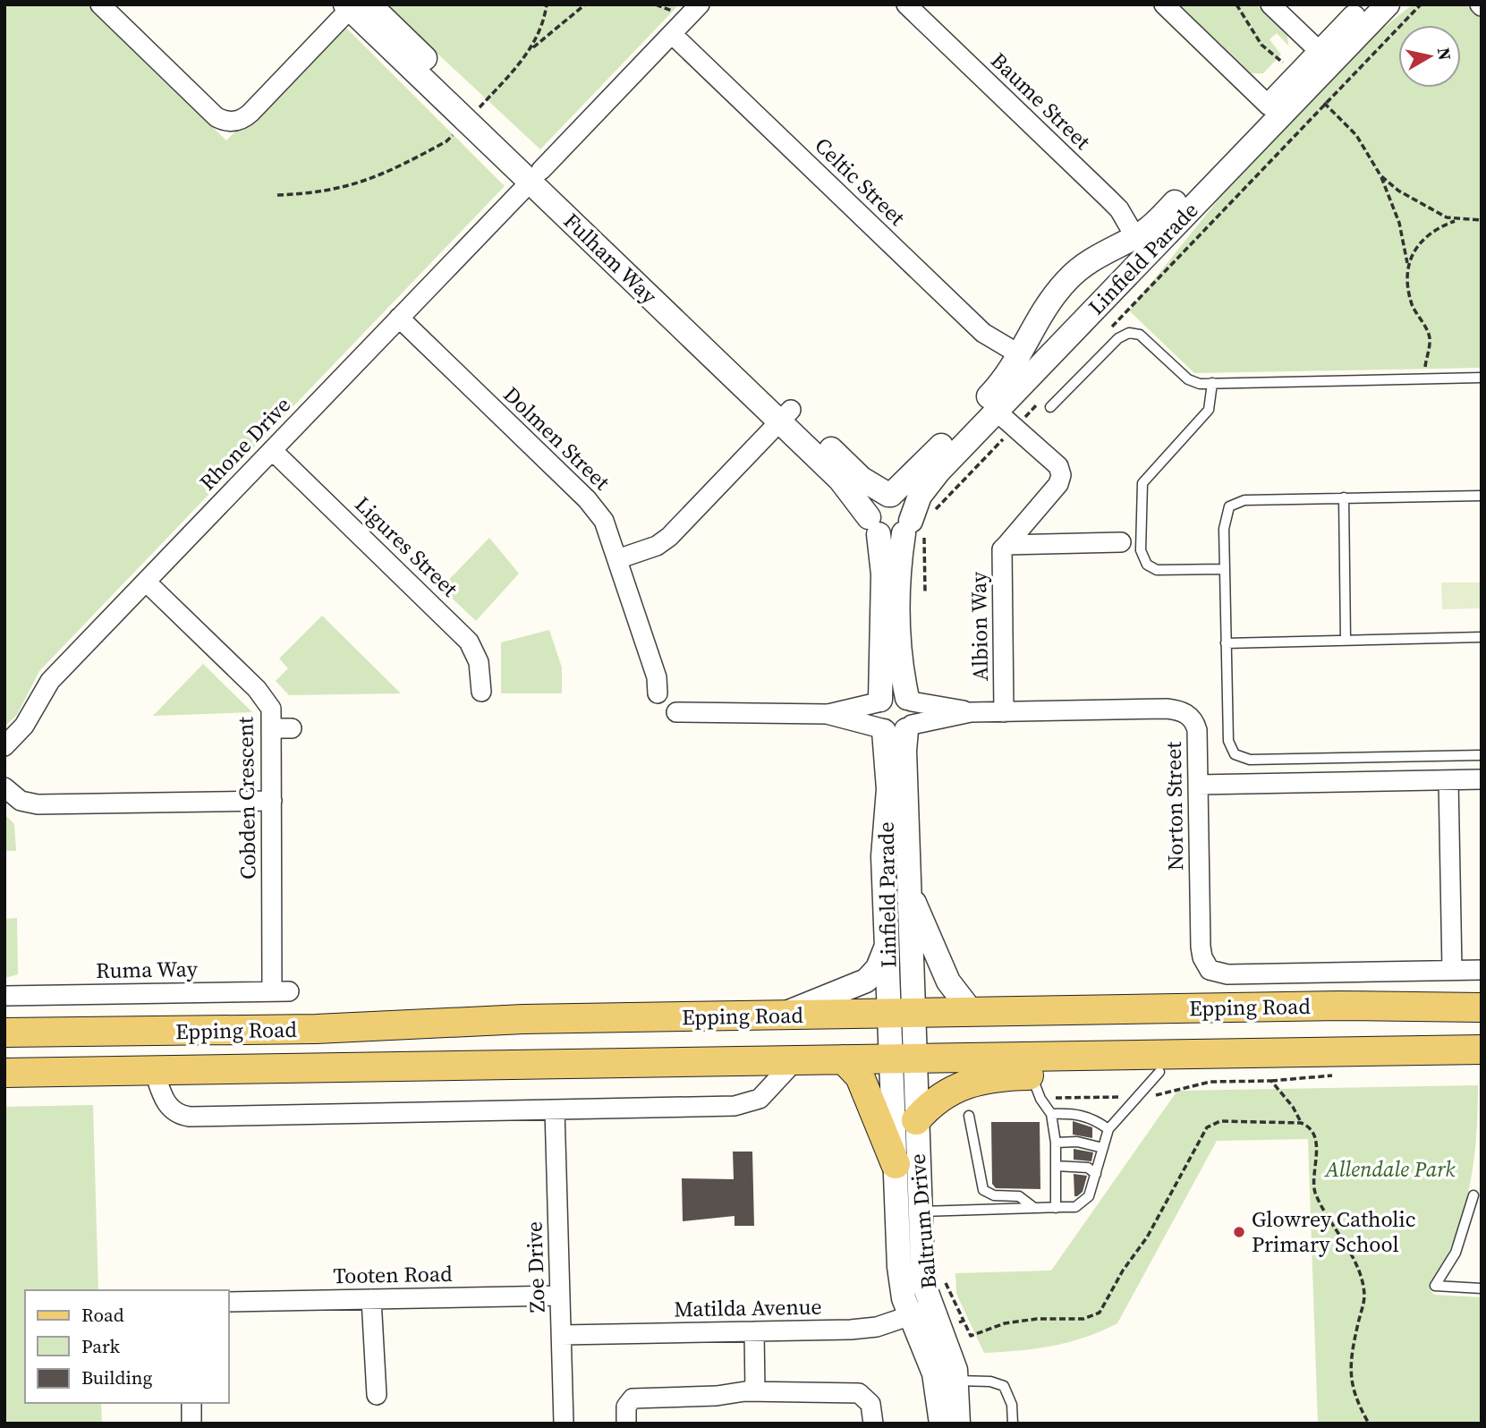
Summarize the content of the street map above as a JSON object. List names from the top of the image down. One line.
{"streets":{"main road":["Epping Road"],"street":["Baume Street","Celtic Street","Fulham Way","Linfield Parade","Dolmen Street","Rhone Drive","Ligures Street","Albion Way","Cobden Crescent","Norton Street","Ruma Way","Baltrum Drive","Zoe Drive","Tooten Road","Matilda Avenue"]},"crossings":[["Baume Street","Linfield Parade"],["Celtic Street","Linfield Parade"],["Celtic Street","Rhone Drive"],["Fulham Way","Linfield Parade"],["Fulham Way","Rhone Drive"],["Linfield Parade","Norton Street"],["Linfield Parade","Epping Road"],["Linfield Parade","Baltrum Drive"],["Dolmen Street","Rhone Drive"],["Rhone Drive","Ligures Street"],["Rhone Drive","Cobden Crescent"],["Albion Way","Norton Street"],["Cobden Crescent","Ruma Way"],["Epping Road","Baltrum Drive"],["Epping Road","Zoe Drive"],["Baltrum Drive","Matilda Avenue"],["Zoe Drive","Tooten Road"],["Zoe Drive","Matilda Avenue"]],"parks":["Allendale Park"],"places":["Glowrey Catholic Primary School"],"legend":["Road","Park","Building"],"north":"right"}
